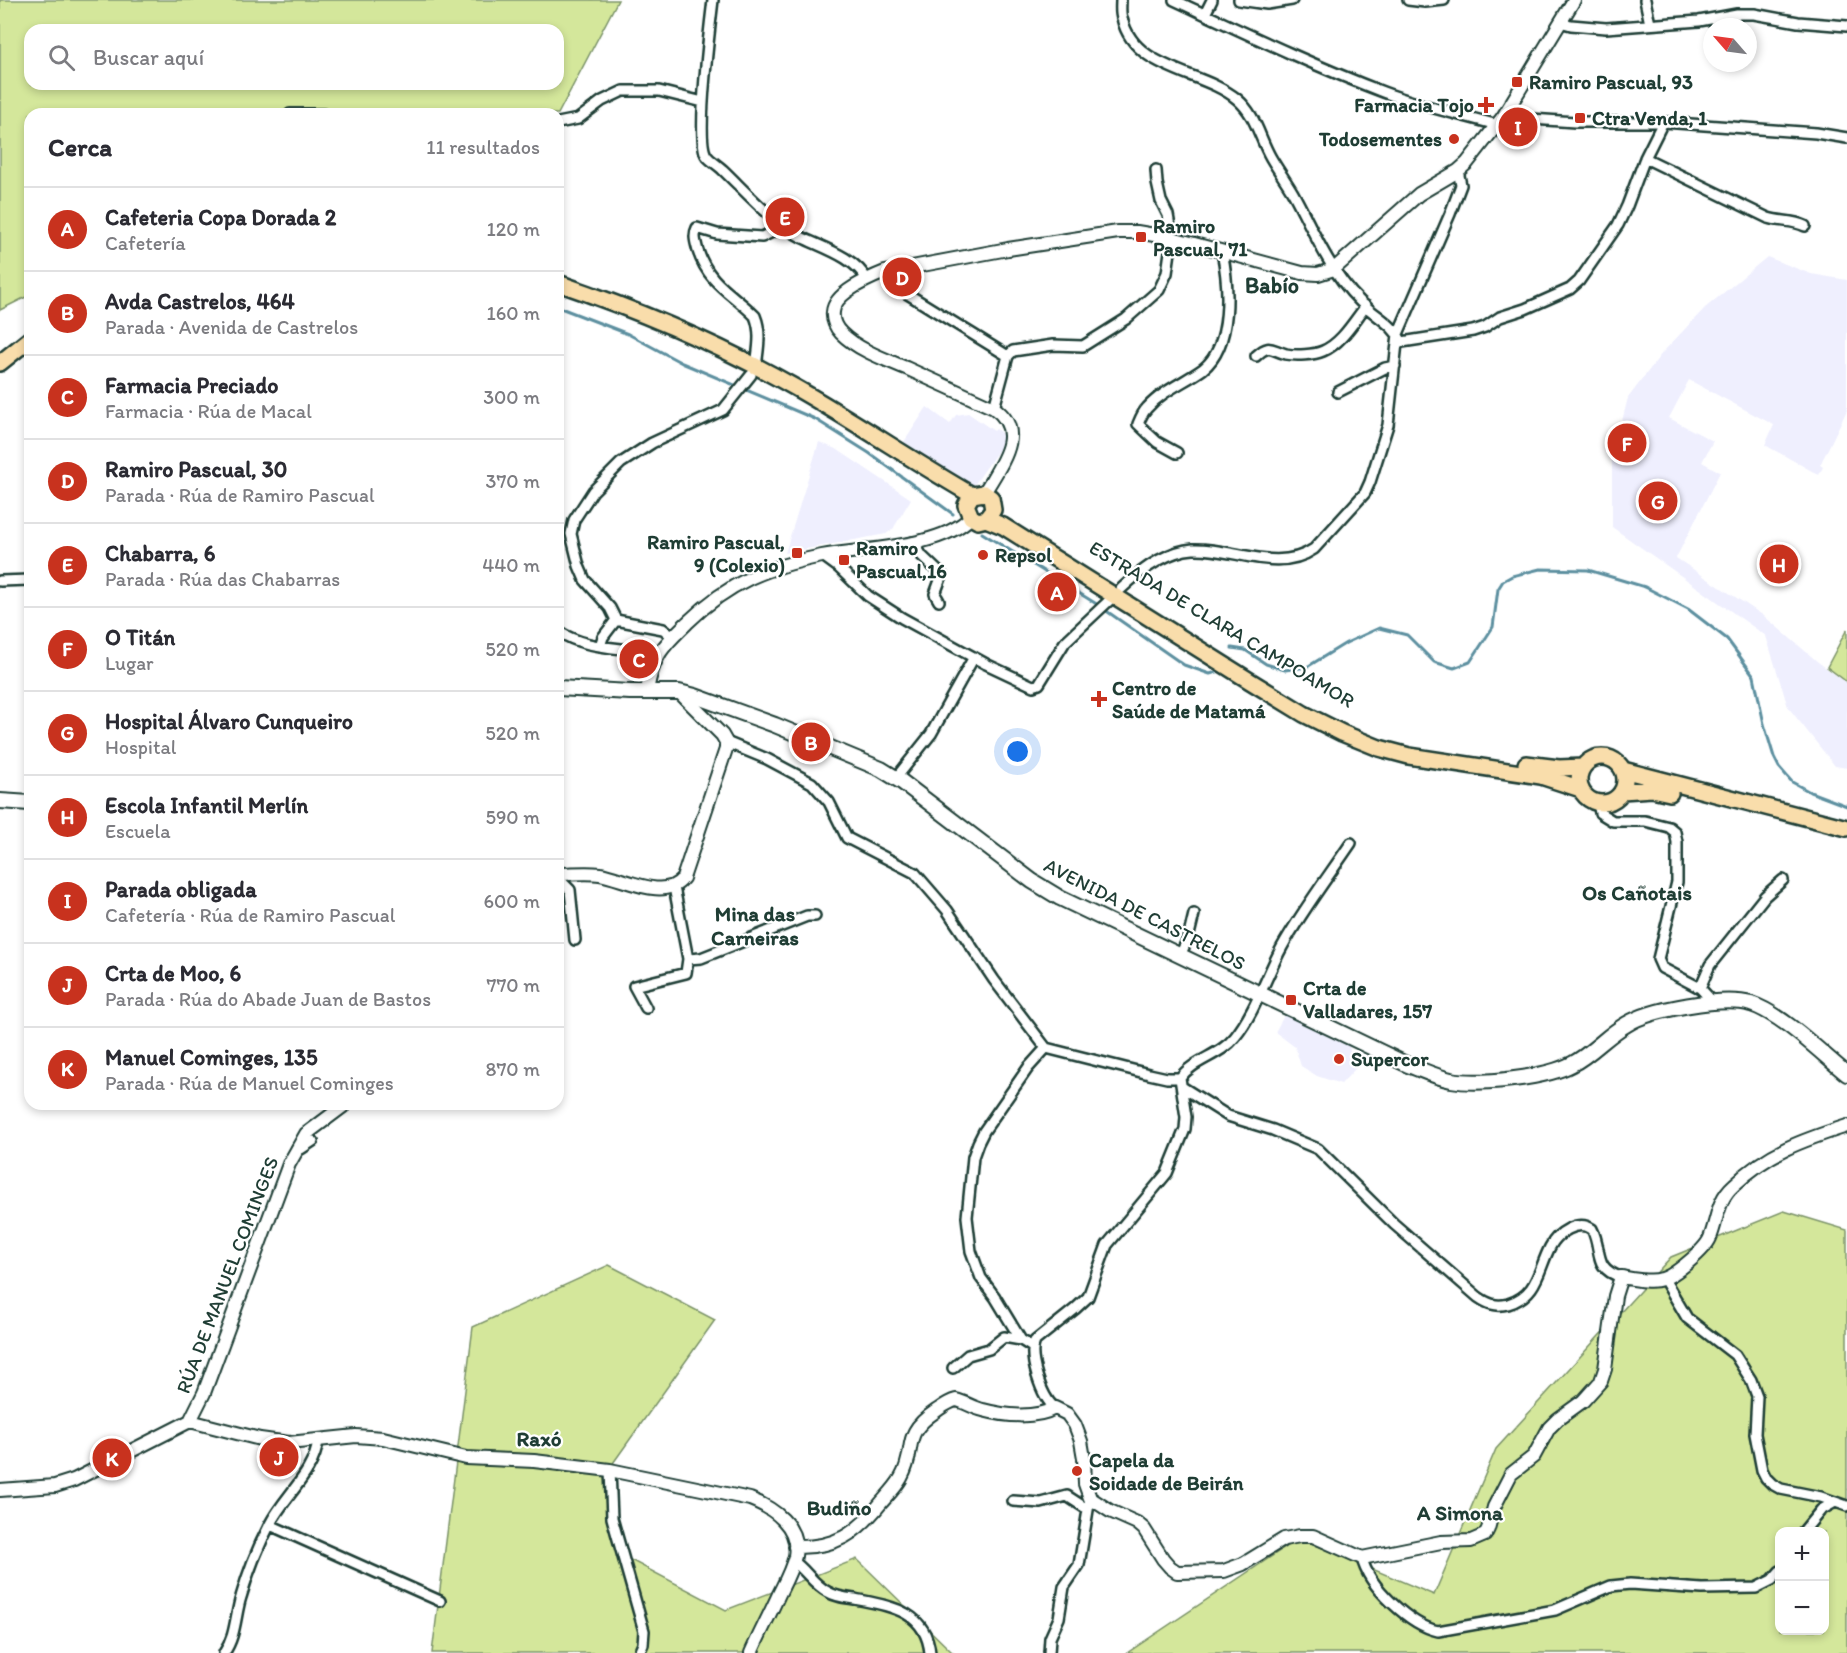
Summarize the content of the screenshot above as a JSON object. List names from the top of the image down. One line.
{"streets":{"main road":["ESTRADA DE CLARA CAMPOAMOR","AVENIDA DE CASTRELOS"],"street":["RÚA DE MANUEL COMINGES"]},"districts":["Babío","Os Cañotais","Mina das Carneiras","Raxó","Budiño","A Simona"],"places":{"transit":["Ramiro Pascual, 93","Ctra Venda, 1","Ramiro Pascual, 71","Ramiro Pascual, 9 (Colexio)","Ramiro Pascual,16","Crta de Valladares, 157"],"health":["Farmacia Tojo","Centro de Saúde de Matamá"],"other":["Todosementes","Repsol","Supercor","Capela da Soidade de Beirán"]},"north":"top left","page":{"search":"Buscar aquí","pins":["I","E","D","F","G","H","A","C","B","J","K"],"heading":["Cerca","11 resultados"],"list":[{"mark":"A","name":"Cafeteria Copa Dorada 2","note":"Cafetería","value":"120 m"},{"mark":"B","name":"Avda Castrelos, 464","note":"Parada · Avenida de Castrelos","value":"160 m"},{"mark":"C","name":"Farmacia Preciado","note":"Farmacia · Rúa de Macal","value":"300 m"},{"mark":"D","name":"Ramiro Pascual, 30","note":"Parada · Rúa de Ramiro Pascual","value":"370 m"},{"mark":"E","name":"Chabarra, 6","note":"Parada · Rúa das Chabarras","value":"440 m"},{"mark":"F","name":"O Titán","note":"Lugar","value":"520 m"},{"mark":"G","name":"Hospital Álvaro Cunqueiro","note":"Hospital","value":"520 m"},{"mark":"H","name":"Escola Infantil Merlín","note":"Escuela","value":"590 m"},{"mark":"I","name":"Parada obligada","note":"Cafetería · Rúa de Ramiro Pascual","value":"600 m"},{"mark":"J","name":"Crta de Moo, 6","note":"Parada · Rúa do Abade Juan de Bastos","value":"770 m"},{"mark":"K","name":"Manuel Cominges, 135","note":"Parada · Rúa de Manuel Cominges","value":"870 m"}],"map_buttons":["+","−"]}}
